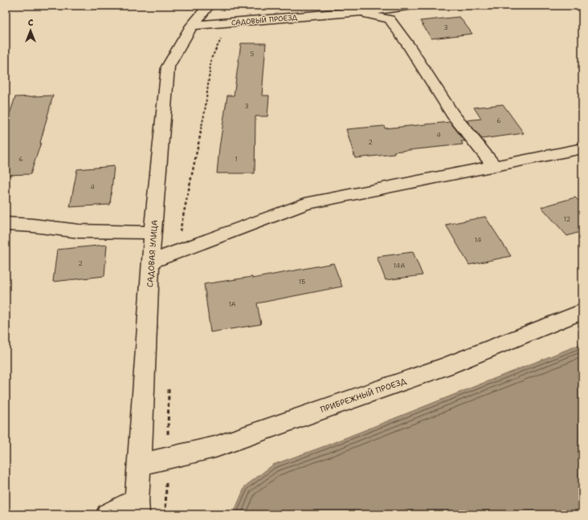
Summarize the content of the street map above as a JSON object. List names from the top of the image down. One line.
{"streets":{"street":["САДОВЫЙ ПРОЕЗД","САДОВАЯ УЛИЦА","ПРИБРЕЖНЫЙ ПРОЕЗД"]},"crossings":[["САДОВЫЙ ПРОЕЗД","САДОВАЯ УЛИЦА"],["САДОВАЯ УЛИЦА","ПРИБРЕЖНЫЙ ПРОЕЗД"]],"house_numbers":["3","5","3","6","4","2","6","1","4","12","14","2","14А","1Б","1А"],"north":"top"}
